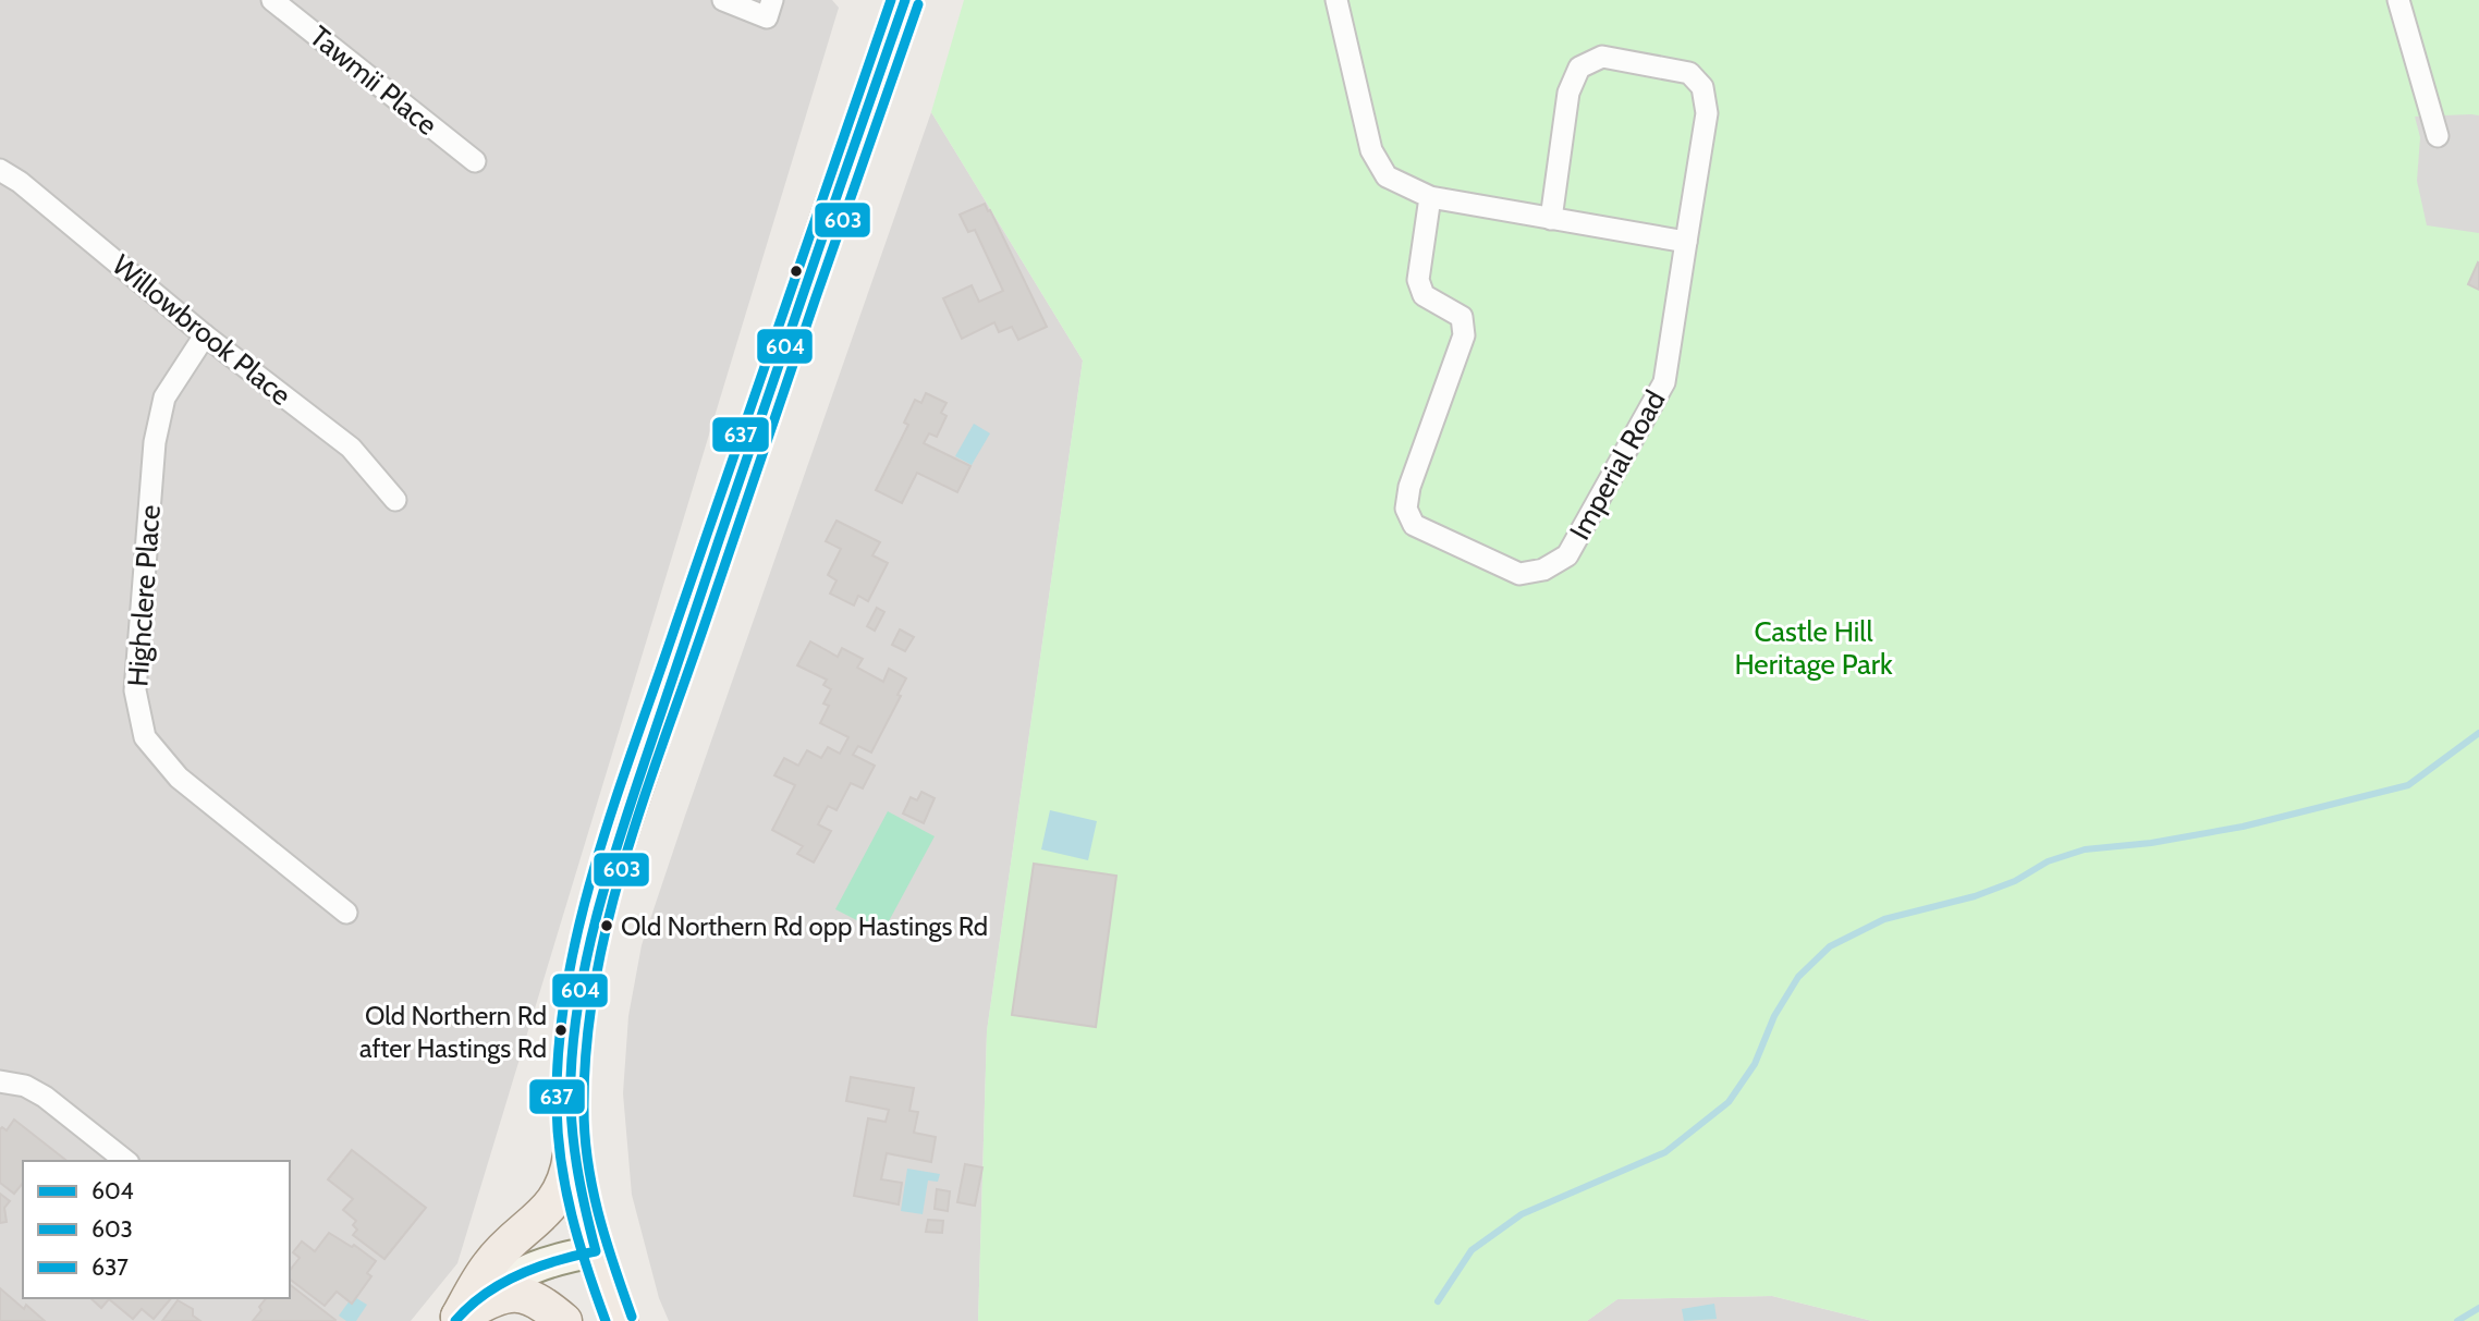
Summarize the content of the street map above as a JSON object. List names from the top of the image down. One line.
{"streets":{"street":["Tawmii Place","Willowbrook Place","Imperial Road","Highclere Place"]},"crossings":[["Willowbrook Place","Highclere Place"]],"parks":["Castle Hill Heritage Park"],"places":["Old Northern Rd opp Hastings Rd","Old Northern Rd after Hastings Rd"],"lines":["transit line 604","transit line 637","transit line 603"],"legend":["604","603","637"]}
